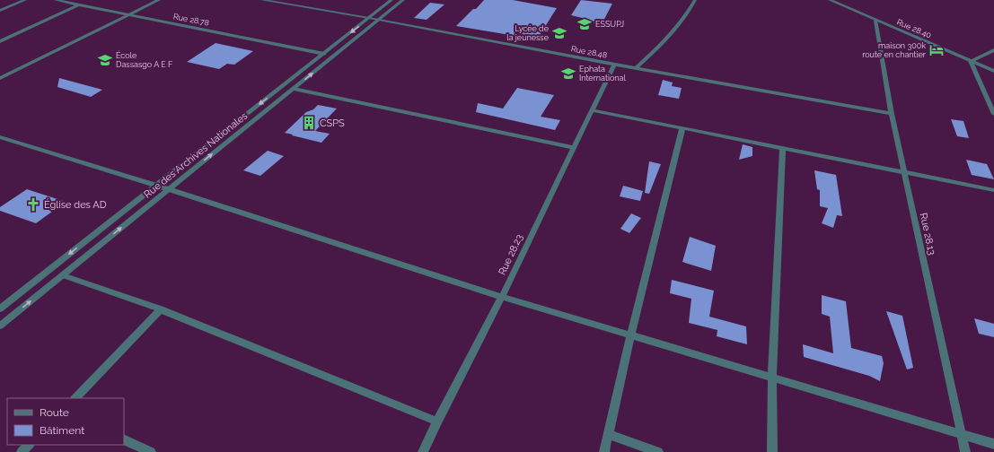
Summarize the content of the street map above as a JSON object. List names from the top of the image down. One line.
{"streets":{"street":["Rue 28.78","Rue 28.40","Rue 28.48","Rue des Archives Nationales","Rue 28.13","Rue 28.23"]},"crossings":[["Rue 28.78","Rue des Archives Nationales"],["Rue 28.40","Rue 28.13"],["Rue 28.48","Rue des Archives Nationales"],["Rue 28.48","Rue 28.13"],["Rue 28.48","Rue 28.23"]],"places":{"school or university":["ESSUPJ","Lycée de la jeunesse","École Dassasgo A E F","Ephata International"],"hotel":["maison 300k route en chantier"],"building":["CSPS"],"church":["Église des AD"]},"legend":["Route","Bâtiment"]}
